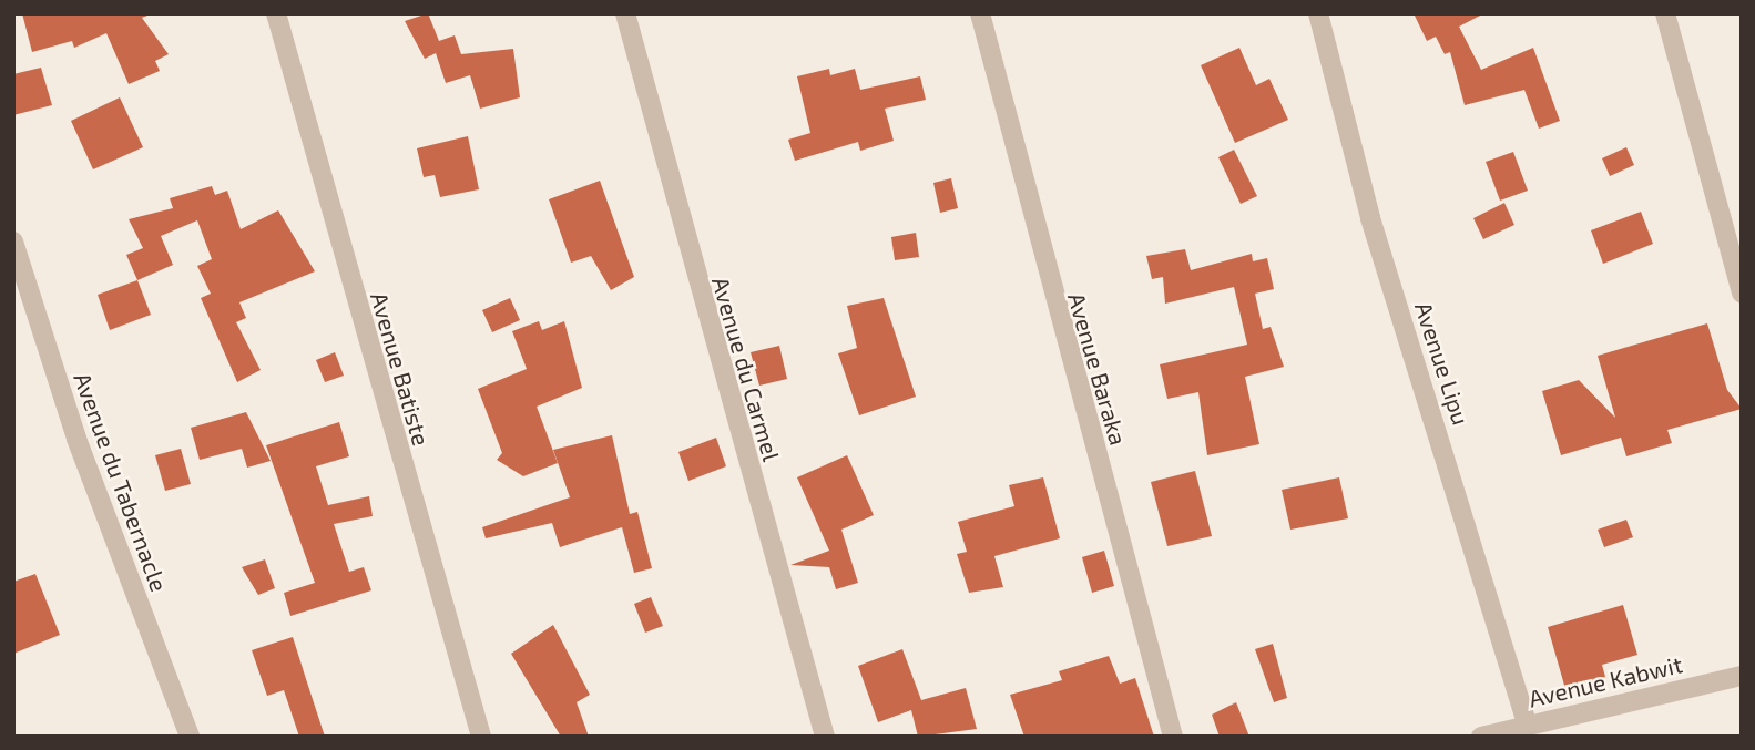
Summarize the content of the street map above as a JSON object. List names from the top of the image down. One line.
{"streets":{"street":["Avenue Lipu","Avenue Batiste","Avenue du Carmel","Avenue Baraka","Avenue du Tabernacle","Avenue Kabwit"]},"crossings":[["Avenue Lipu","Avenue Kabwit"]]}
